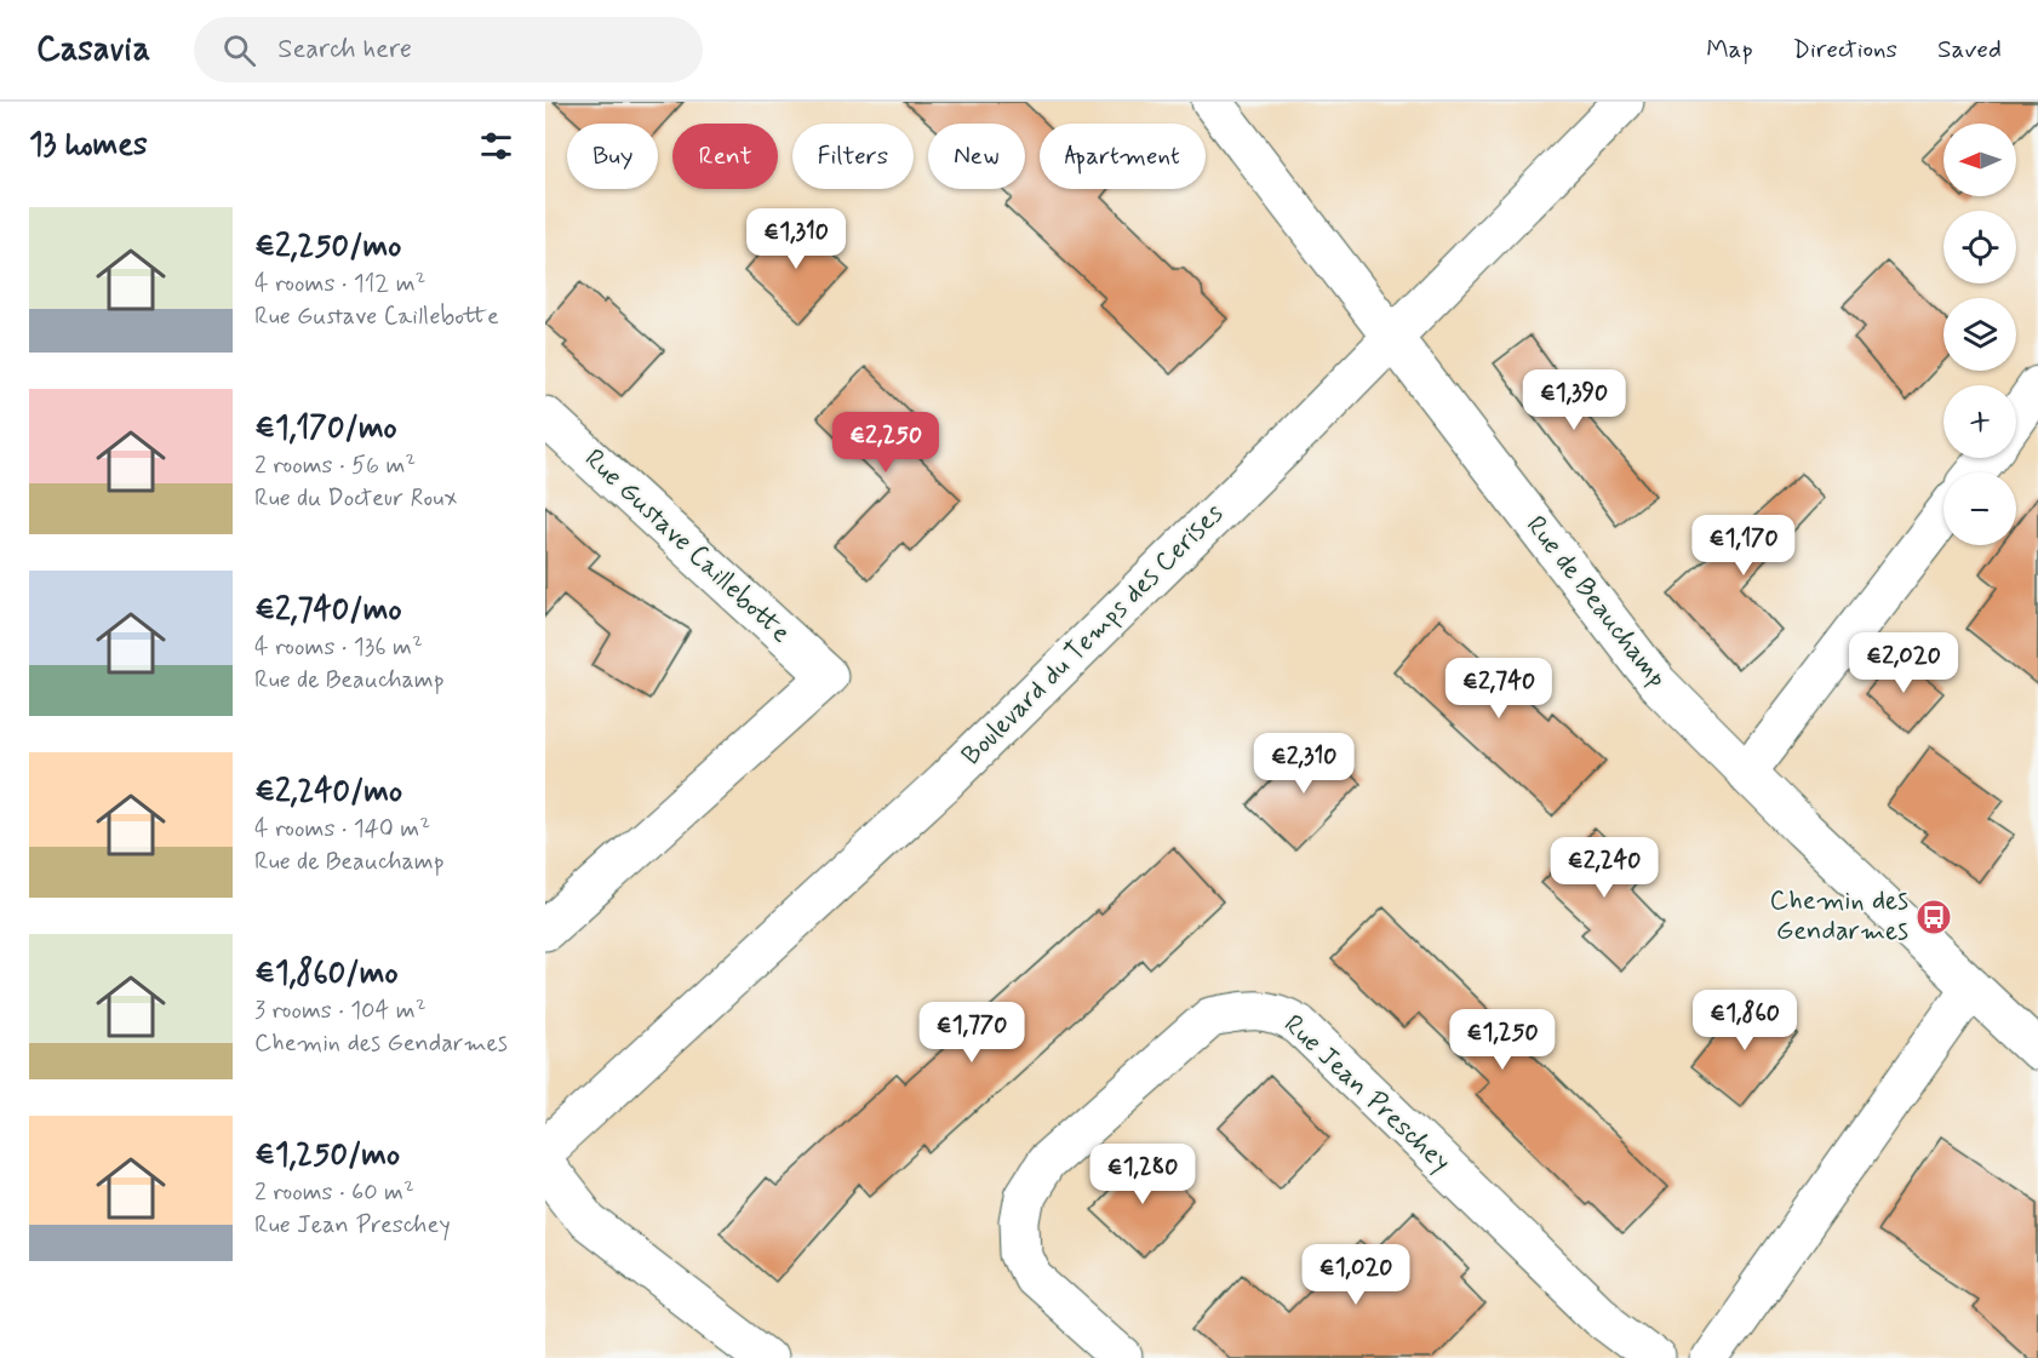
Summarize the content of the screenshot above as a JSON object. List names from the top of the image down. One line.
{"streets":{"street":["Rue Gustave Caillebotte","Rue de Beauchamp","Boulevard du Temps des Cerises","Rue Jean Preschey"]},"crossings":[["Rue de Beauchamp","Boulevard du Temps des Cerises"]],"places":{"bus stop":["Chemin des Gendarmes"]},"north":"left","page":{"header":"Casavia","search":"Search here","nav":["Map","Directions","Saved"],"heading":"13 homes","map_buttons":["+","−"],"chip":["Buy","Rent","Filters","New","Apartment"],"list":[{"name":"€2,250/mo","note":"4 rooms · 112 m² · Rue Gustave Caillebotte"},{"name":"€1,170/mo","note":"2 rooms · 56 m² · Rue du Docteur Roux"},{"name":"€2,740/mo","note":"4 rooms · 136 m² · Rue de Beauchamp"},{"name":"€2,240/mo","note":"4 rooms · 140 m² · Rue de Beauchamp"},{"name":"€1,860/mo","note":"3 rooms · 104 m² · Chemin des Gendarmes"},{"name":"€1,250/mo","note":"2 rooms · 60 m² · Rue Jean Preschey"}],"price":["€1,310","€1,390","€2,250","€1,170","€2,020","€2,740","€2,310","€2,240","€1,860","€1,770","€1,250","€1,280","€1,020"]}}
